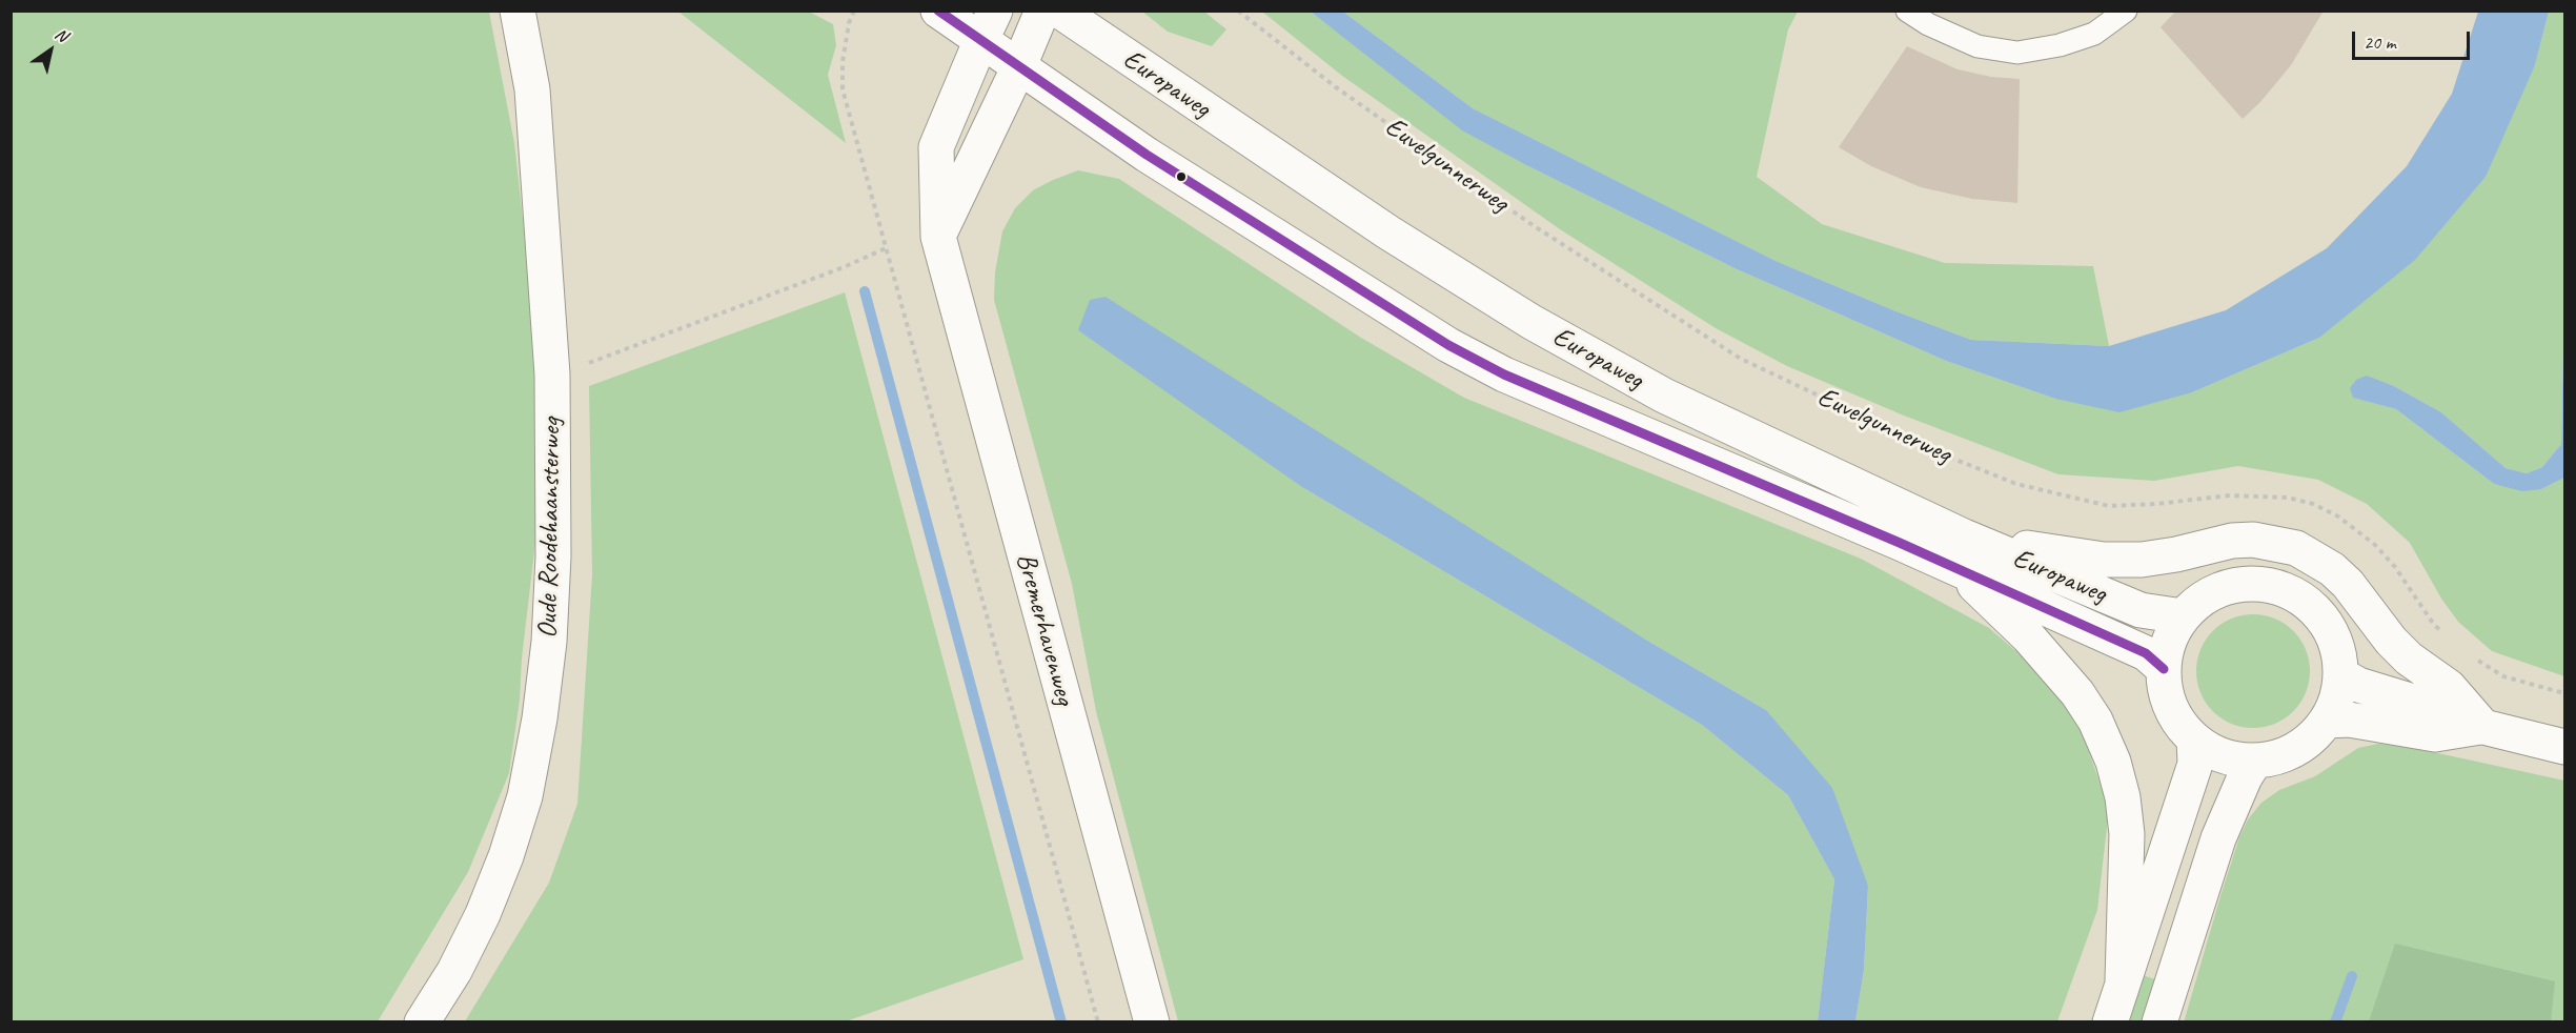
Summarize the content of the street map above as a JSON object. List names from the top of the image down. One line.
{"streets":{"main road":["Europaweg","Oude Roodehaansterweg","Bremerhavenweg"],"path":["Euvelgunnerweg"]},"crossings":[["Europaweg","Bremerhavenweg"]],"scale_bar":"20 m","north":"top right"}
